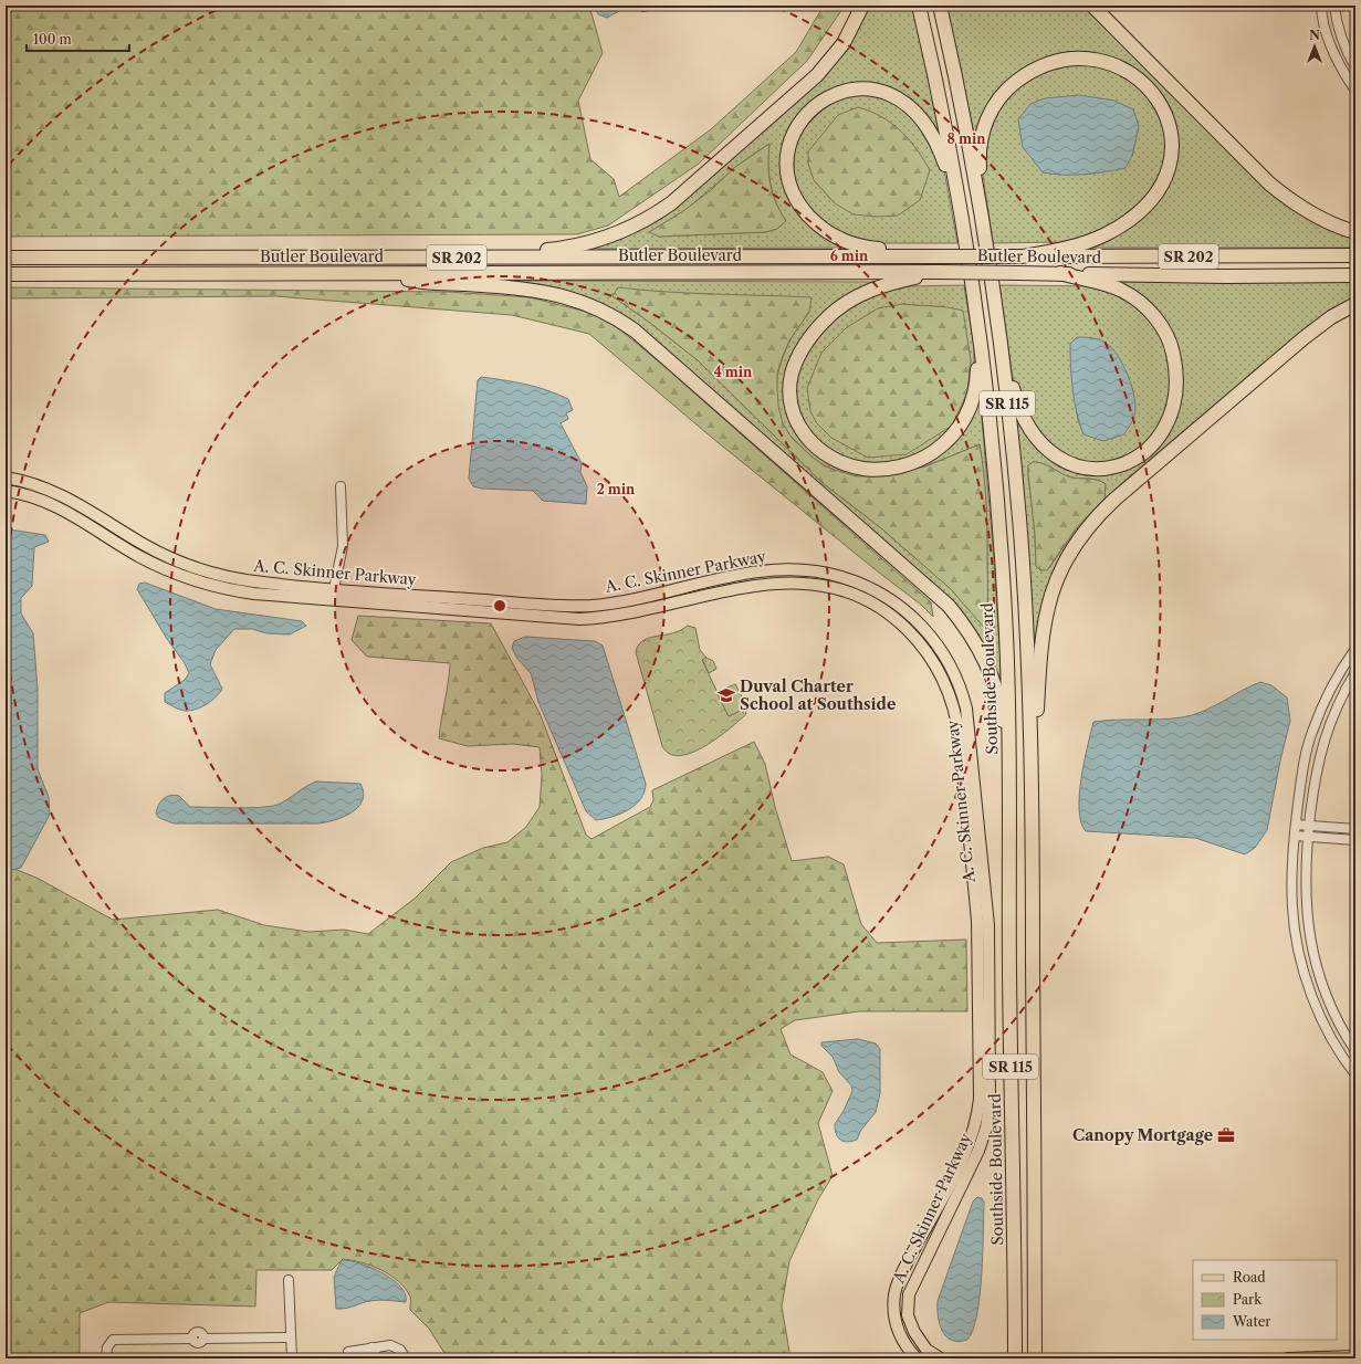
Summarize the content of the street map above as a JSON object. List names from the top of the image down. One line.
{"streets":{"highway":["Butler Boulevard","SR 202","SR 115","Southside Boulevard"],"main road":["A. C. Skinner Parkway"]},"places":{"school or university":["Duval Charter School at Southside"],"office":["Canopy Mortgage"]},"legend":["Road","Park","Water"],"scale_bar":"100 m","north":"top","rings":["8 min","6 min","4 min","2 min"]}
